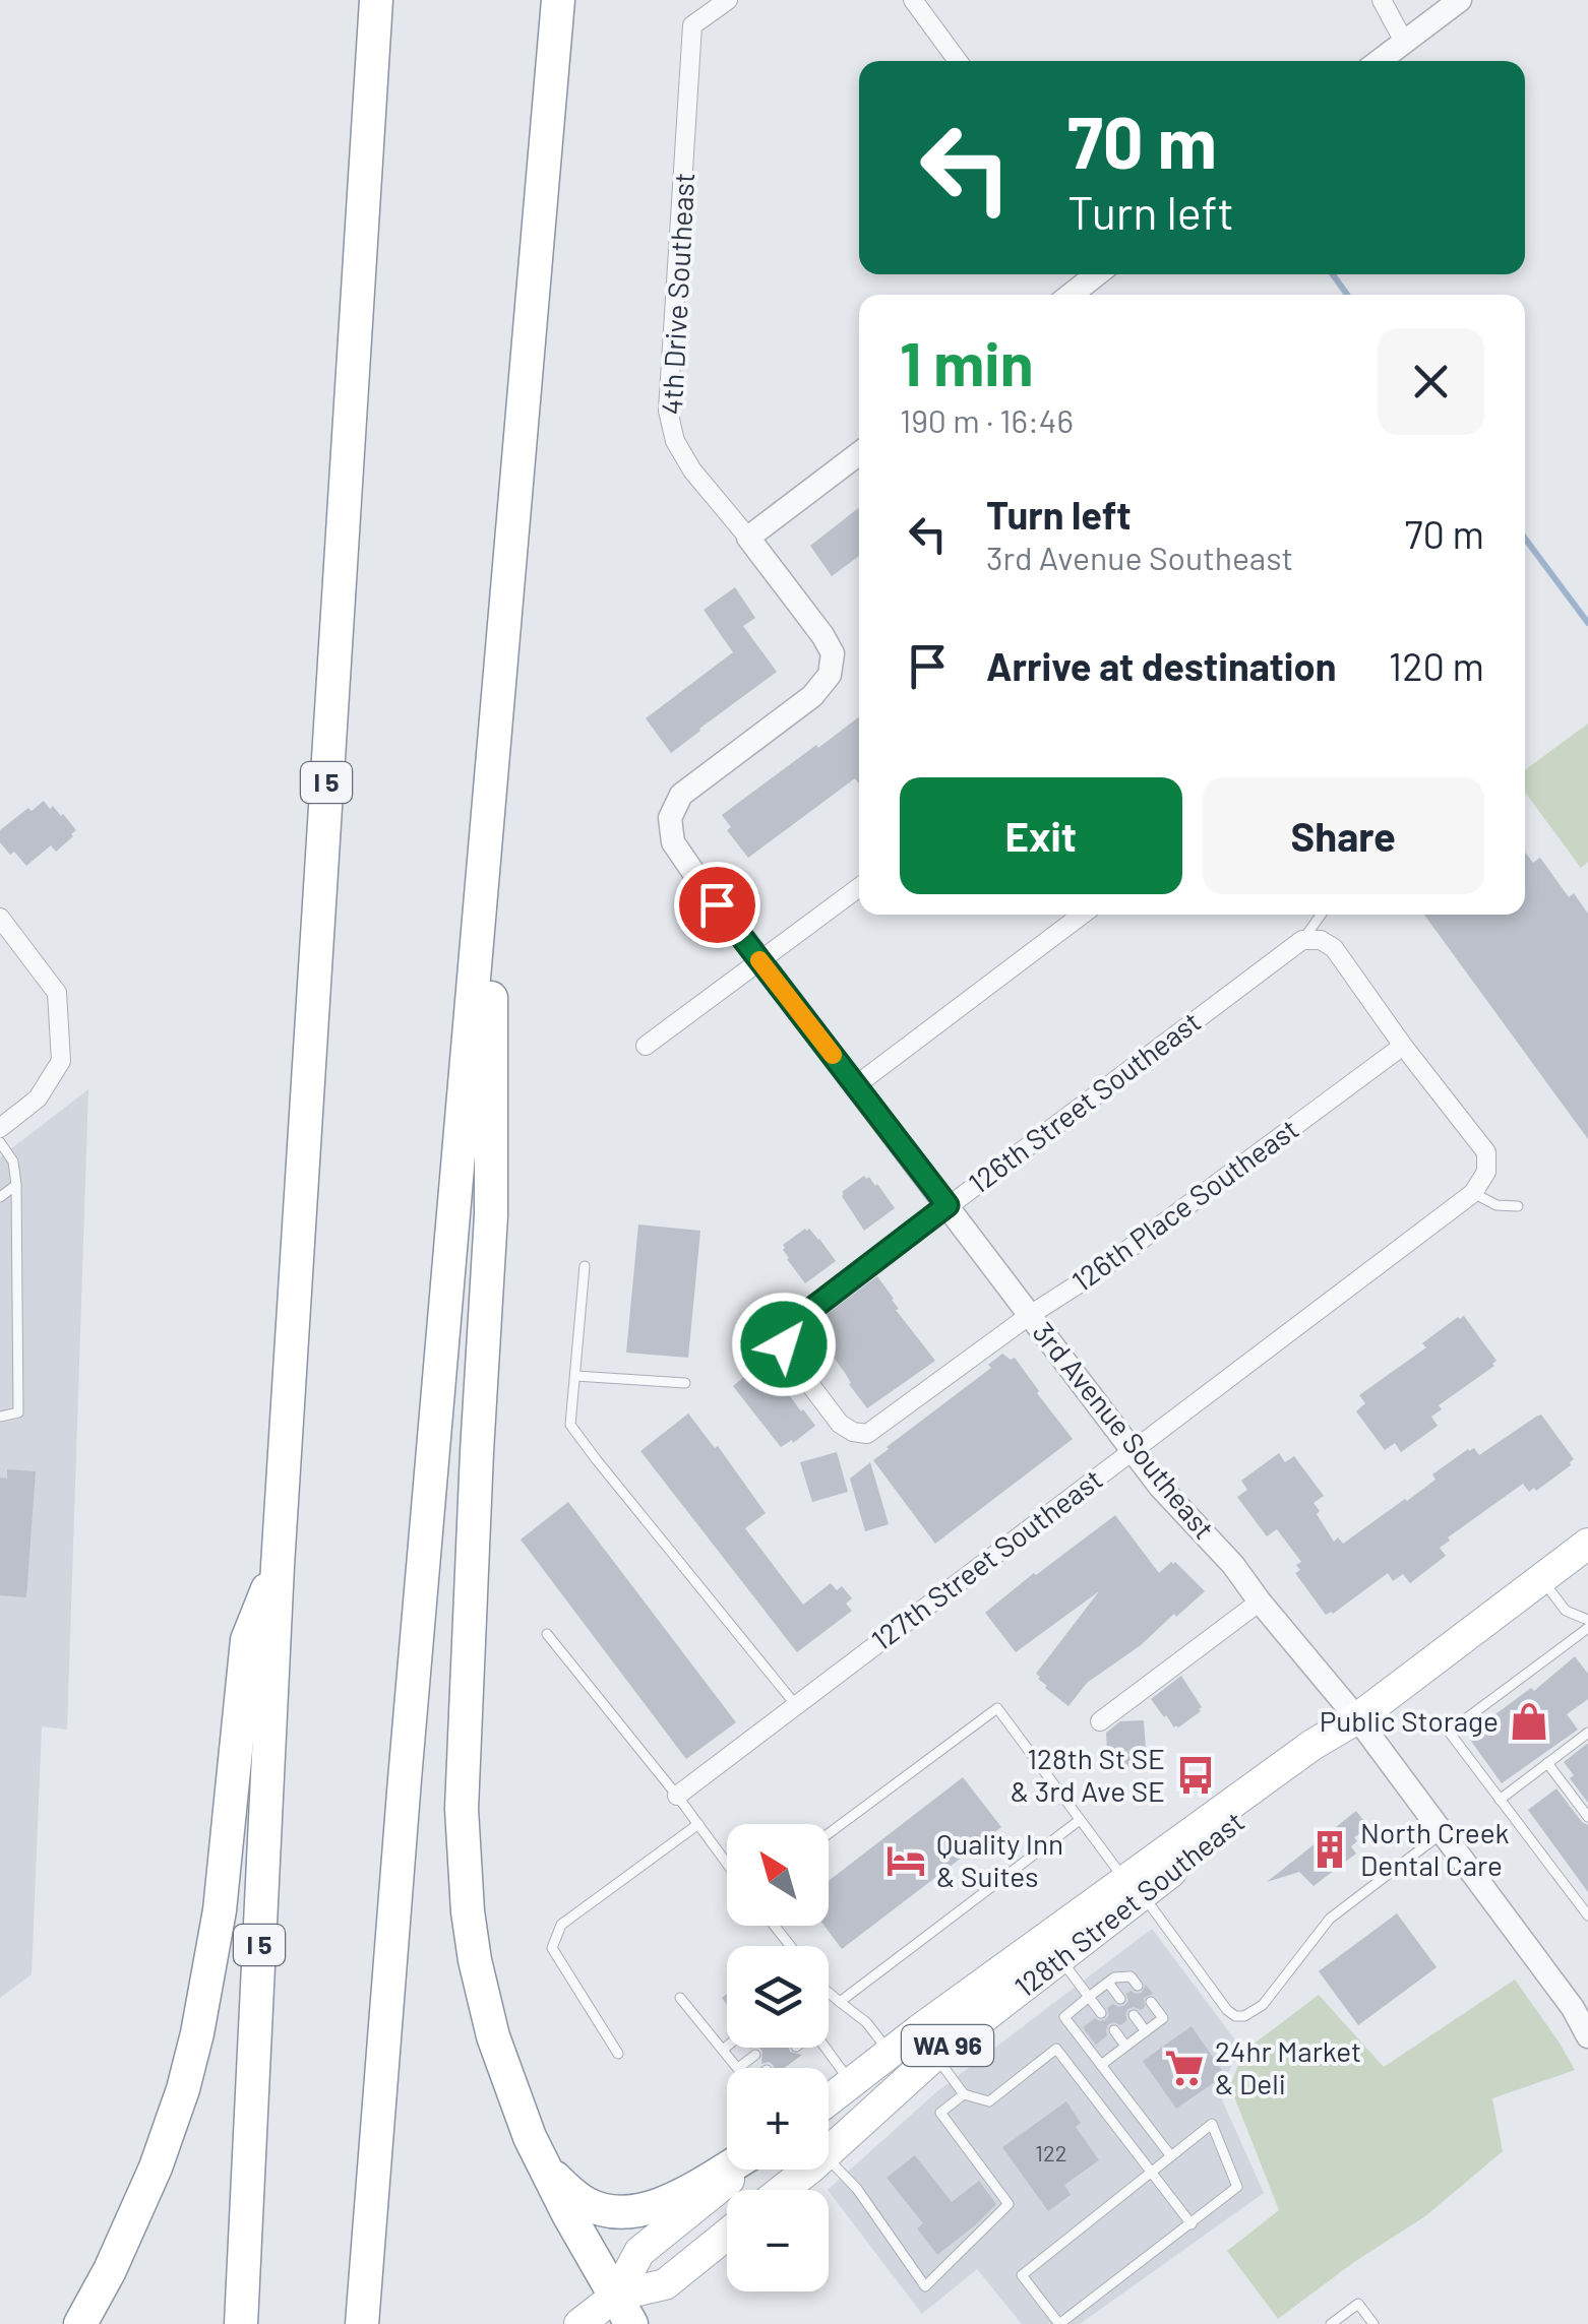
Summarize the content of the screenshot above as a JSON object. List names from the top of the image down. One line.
{"streets":{"highway":["I 5"],"main road":["128th Street Southeast","WA 96"],"street":["4th Drive Southeast","126th Street Southeast","126th Place Southeast","3rd Avenue Southeast","127th Street Southeast"]},"crossings":[["4th Drive Southeast","3rd Avenue Southeast"],["126th Street Southeast","126th Place Southeast"],["126th Street Southeast","3rd Avenue Southeast"],["126th Place Southeast","3rd Avenue Southeast"],["126th Place Southeast","127th Street Southeast"],["3rd Avenue Southeast","127th Street Southeast"],["3rd Avenue Southeast","128th Street Southeast"]],"places":{"shop":["Public Storage"],"bus stop":["128th St SE & 3rd Ave SE"],"building":["North Creek Dental Care"],"hotel":["Quality Inn & Suites"],"supermarket":["24hr Market & Deli"]},"house_numbers":["122"],"north":"top left","page":{"turn":["70 m","Turn left"],"heading":["1 min","190 m · 16:46"],"list":[{"name":"Turn left","note":"3rd Avenue Southeast","value":"70 m"},{"name":"Arrive at destination","value":"120 m"}],"buttons":["Exit","Share"],"map_buttons":["+","−"]}}
